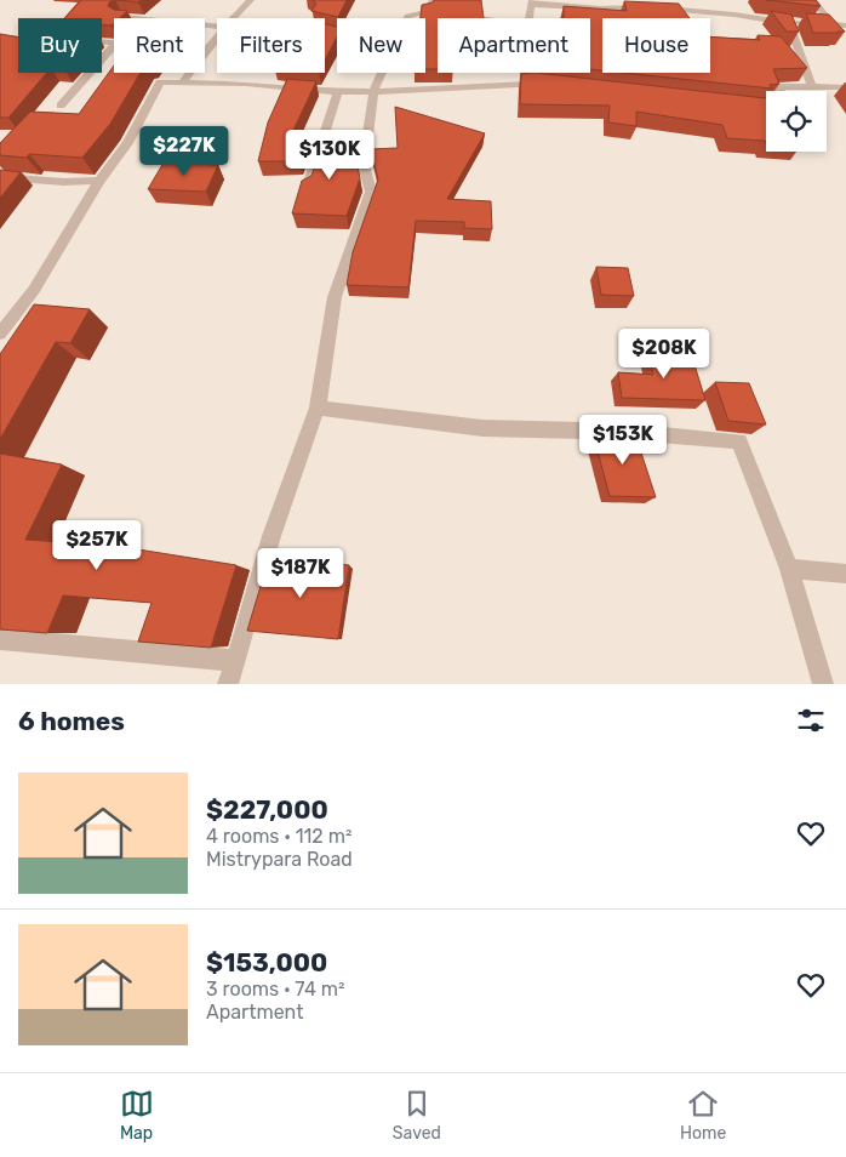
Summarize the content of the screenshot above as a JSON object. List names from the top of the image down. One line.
{"page":{"chip":["Buy","Rent","Filters","New","Apartment","House"],"price":["$227K","$130K","$208K","$153K","$257K","$187K"],"heading":"6 homes","list":[{"name":"$227,000","note":"4 rooms · 112 m² · Mistrypara Road"},{"name":"$153,000","note":"3 rooms · 74 m² · Apartment"}],"tabs":["Map","Saved","Home"]}}
